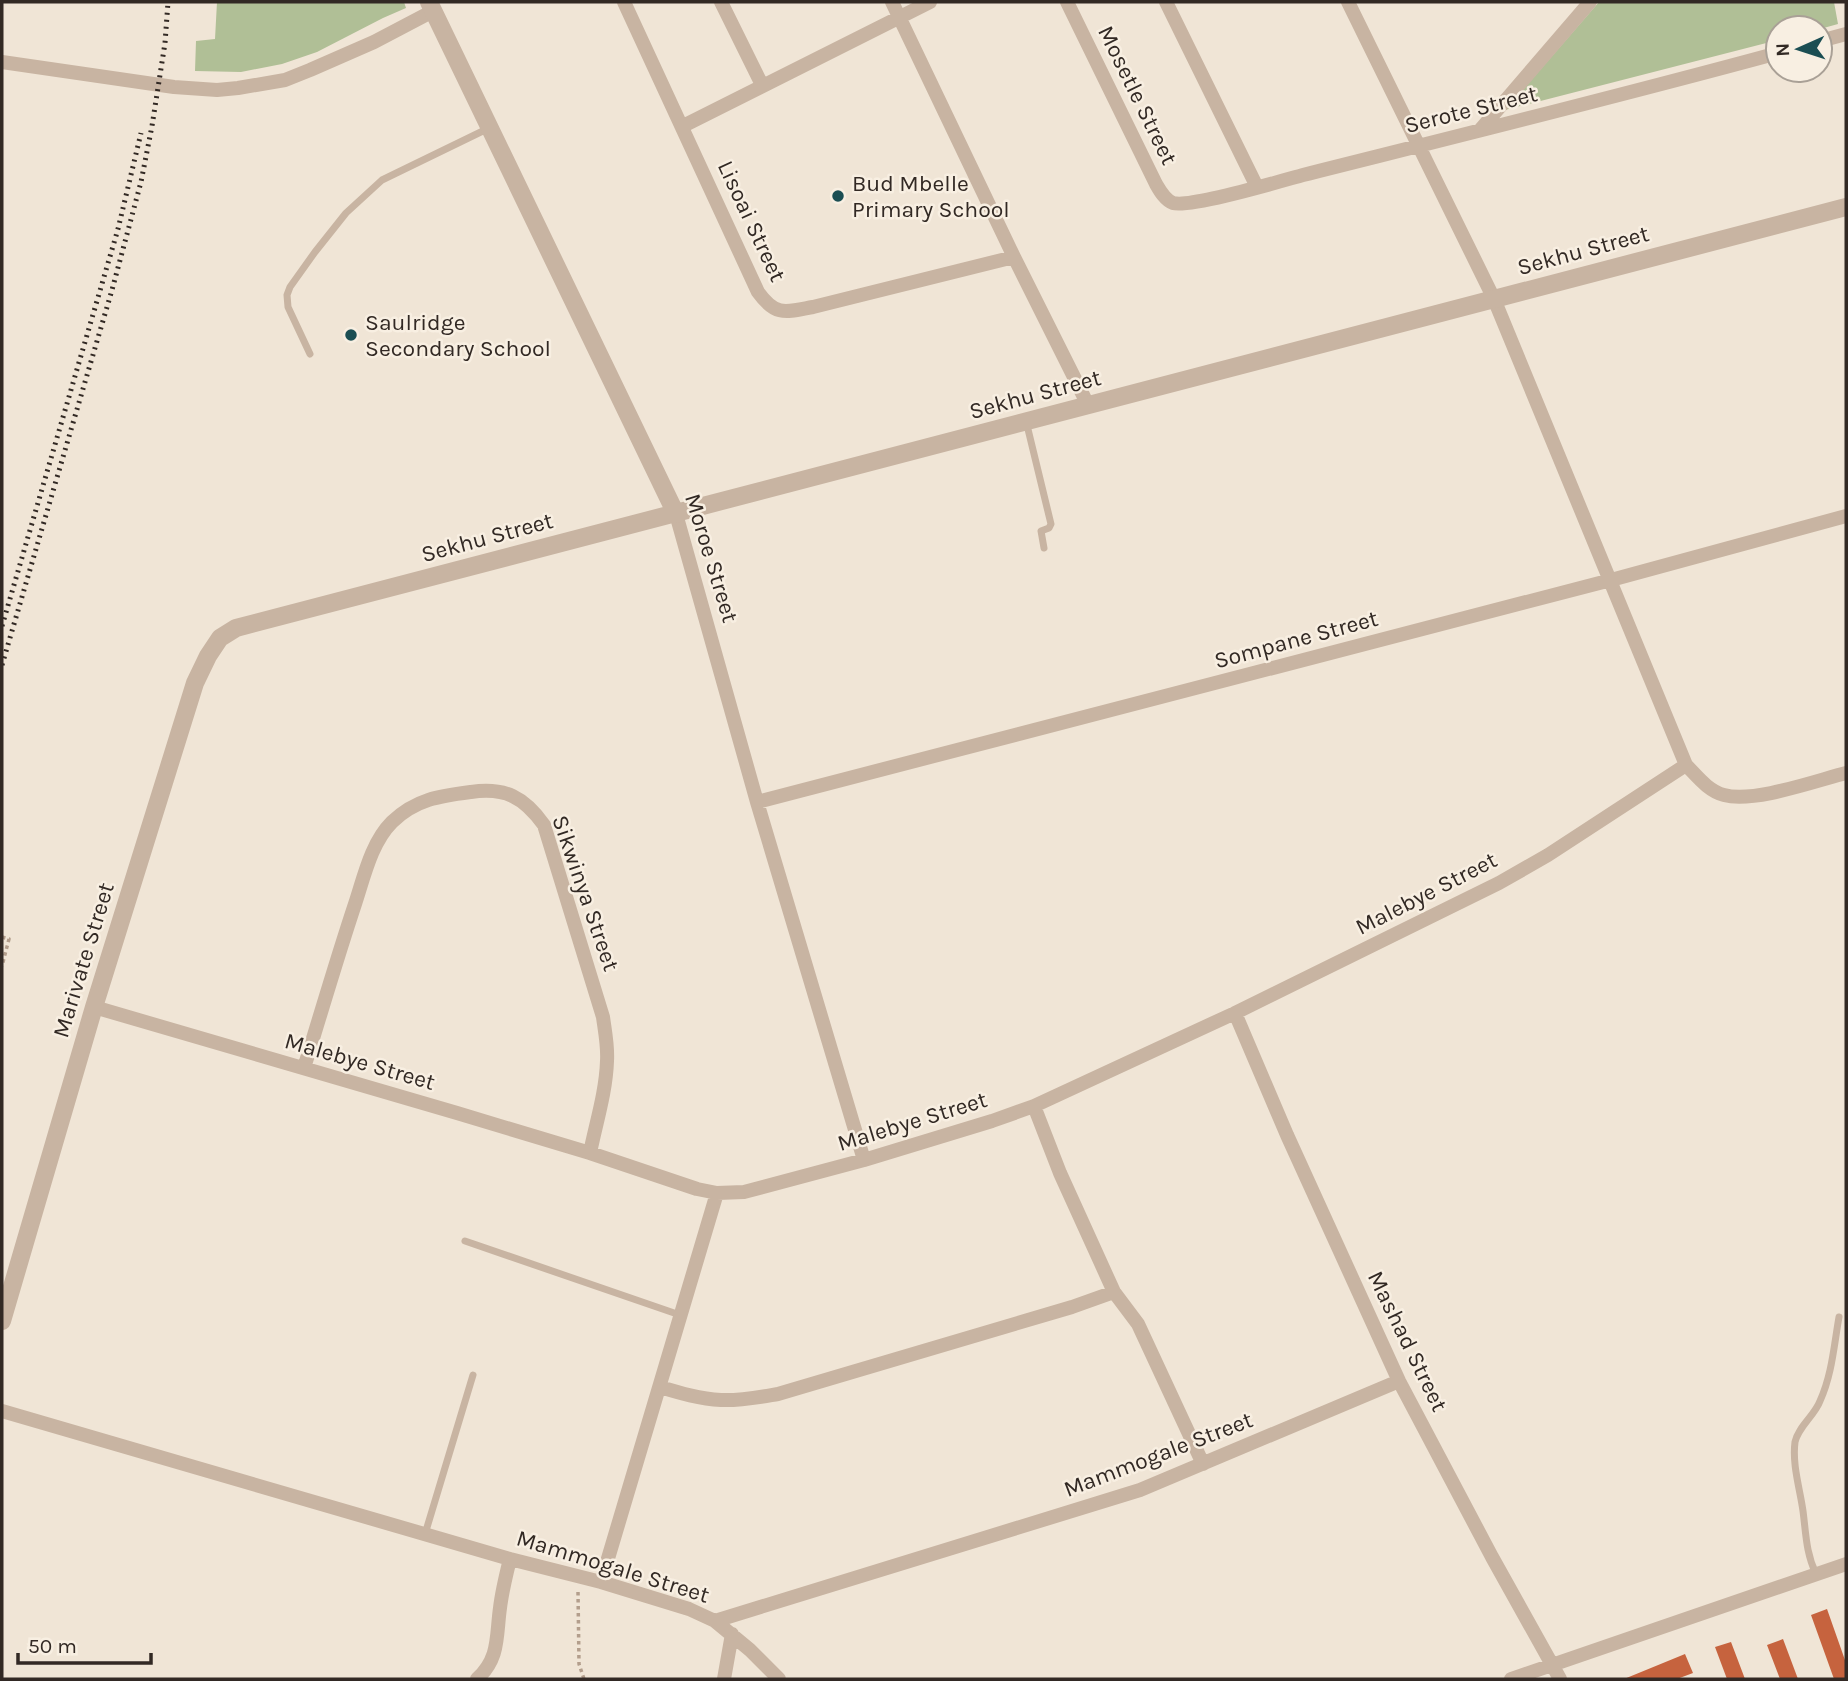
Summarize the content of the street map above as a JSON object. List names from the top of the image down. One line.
{"streets":{"street":["Mosetle Street","Serote Street","Lisoai Street","Sekhu Street","Moroe Street","Sompane Street","Sikwinya Street","Malebye Street","Marivate Street","Mashad Street","Mammogale Street"]},"crossings":[["Mosetle Street","Serote Street"],["Sekhu Street","Moroe Street"],["Sekhu Street","Marivate Street"],["Moroe Street","Sompane Street"],["Moroe Street","Malebye Street"],["Sikwinya Street","Malebye Street"],["Malebye Street","Marivate Street"],["Malebye Street","Mashad Street"],["Mashad Street","Mammogale Street"]],"places":["Bud Mbelle Primary School","Saulridge Secondary School"],"scale_bar":"50 m","north":"left"}
